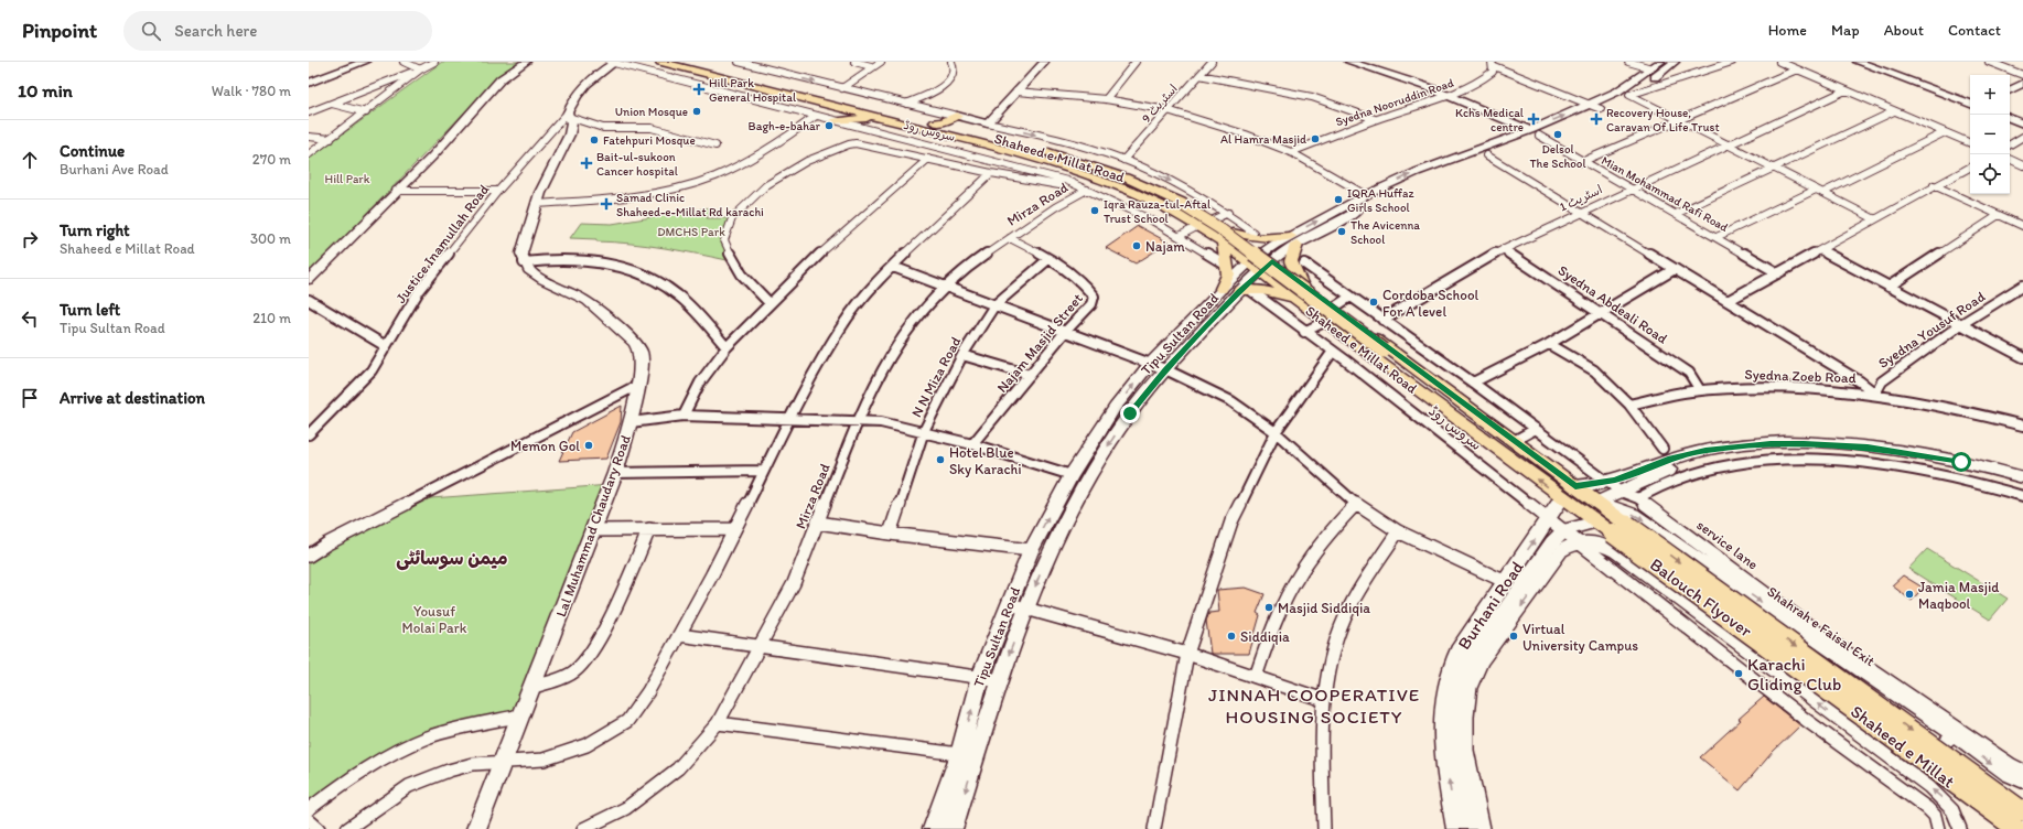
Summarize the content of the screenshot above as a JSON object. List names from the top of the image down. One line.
{"streets":{"main road":["Shaheed e Millat Road","Balouch Flyover"],"street":["Syedna Nooruddin Road","اسٹریٹ 9","سروس روڈ","Mian Mohammad Rafi Road","اسٹریٹ 1","Mirza Road","Justice Inamullah Road","Syedna Abdeali Road","Syedna Yousuf Road","Tipu Sultan Road","Najam Masjid Street","Syedna Zoeb Road","N N Miza Road","Lal Muhammad Chaudary Road","service lane","Burhani Road","Shahrah e Faisal Exit","Shaheed e Millat"]},"crossings":[["Syedna Nooruddin Road","Mian Mohammad Rafi Road"],["سروس روڈ","Mirza Road"],["سروس روڈ","Tipu Sultan Road"],["سروس روڈ","Burhani Road"],["Shaheed e Millat Road","Tipu Sultan Road"],["Shaheed e Millat Road","Balouch Flyover"],["Shaheed e Millat Road","Burhani Road"],["Shaheed e Millat Road","Shahrah e Faisal Exit"],["Shaheed e Millat Road","Shaheed e Millat"],["Mian Mohammad Rafi Road","اسٹریٹ 1"],["Mian Mohammad Rafi Road","Tipu Sultan Road"],["اسٹریٹ 1","Syedna Abdeali Road"],["اسٹریٹ 1","service lane"],["Mirza Road","Najam Masjid Street"],["Syedna Abdeali Road","Syedna Zoeb Road"],["Syedna Yousuf Road","Syedna Zoeb Road"],["Najam Masjid Street","N N Miza Road"],["Balouch Flyover","Shaheed e Millat"]],"districts":["میمن سوسائٹی","JINNAH COOPERATIVE HOUSING SOCIETY"],"parks":["Hill Park","DMCHS Park","Yousuf Molai Park"],"places":{"health":["Hill Park General Hospital","Kchs Medical centre","Recovery House, Caravan Of Life Trust","Bait-ul-sukoon Cancer hospital","Samad Clinic Shaheed-e-Millat Rd karachi"],"other":["Union Mosque","Bagh-e-bahar","Delsol The School","Al Hamra Masjid","Fatehpuri Mosque","IQRA Huffaz Girls School","Iqra Rauza-tul-Aftal Trust School","The Avicenna School","Najam","Cordoba School For A level","Memon Gol","Hotel Blue Sky Karachi","Jamia Masjid Maqbool","Masjid Siddiqia","Siddiqia","Virtual University Campus","Karachi Gliding Club"]},"page":{"header":"Pinpoint","search":"Search here","nav":["Home","Map","About","Contact"],"heading":["10 min","Walk · 780 m"],"map_buttons":["+","−"],"list":[["Continue","Burhani Ave Road","270 m"],["Turn right","Shaheed e Millat Road","300 m"],["Turn left","Tipu Sultan Road","210 m"],"Arrive at destination"]}}
